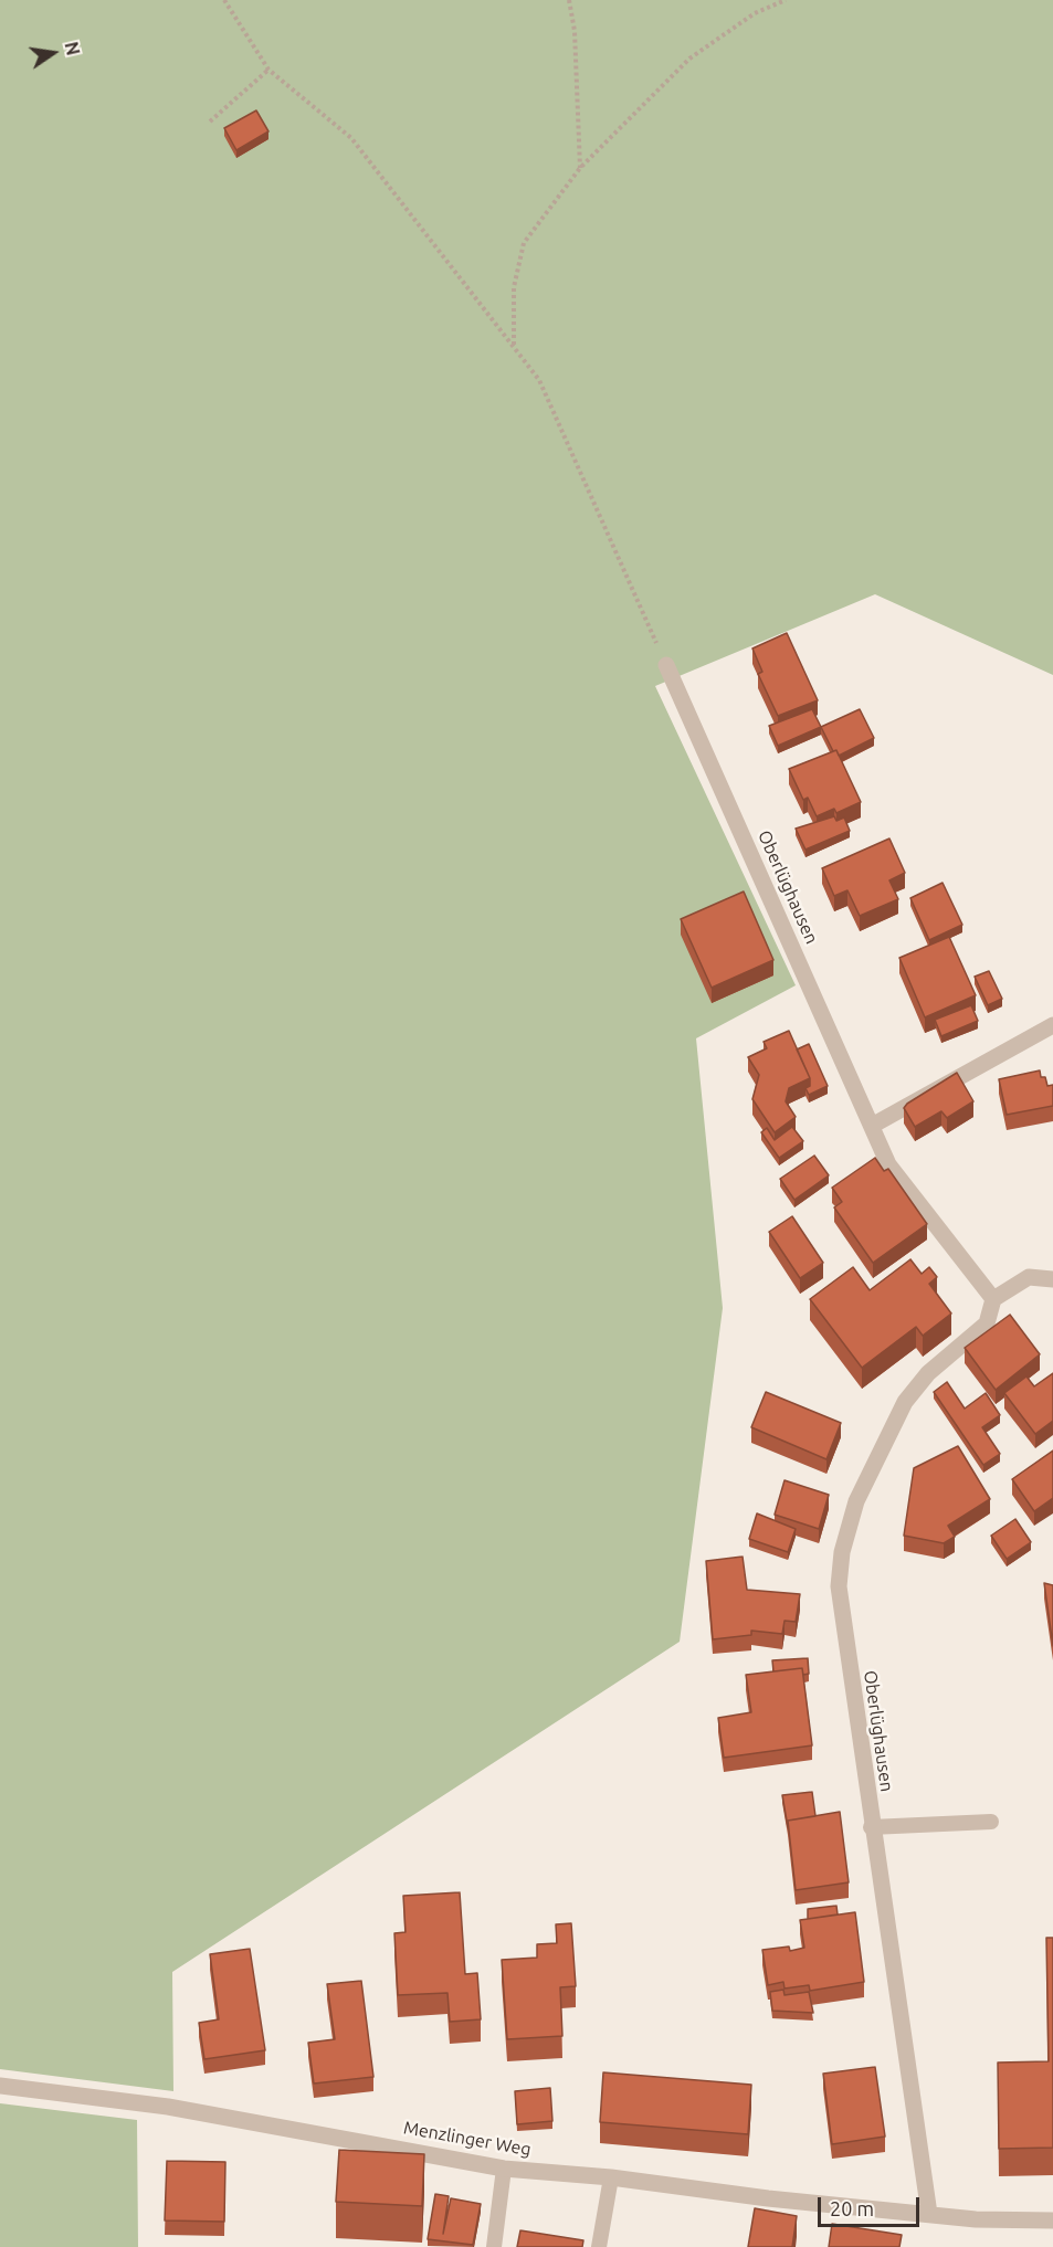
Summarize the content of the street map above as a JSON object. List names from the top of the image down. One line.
{"streets":{"street":["Oberlüghausen","Menzlinger Weg"]},"crossings":[["Oberlüghausen","Menzlinger Weg"]],"scale_bar":"20 m","north":"right"}
